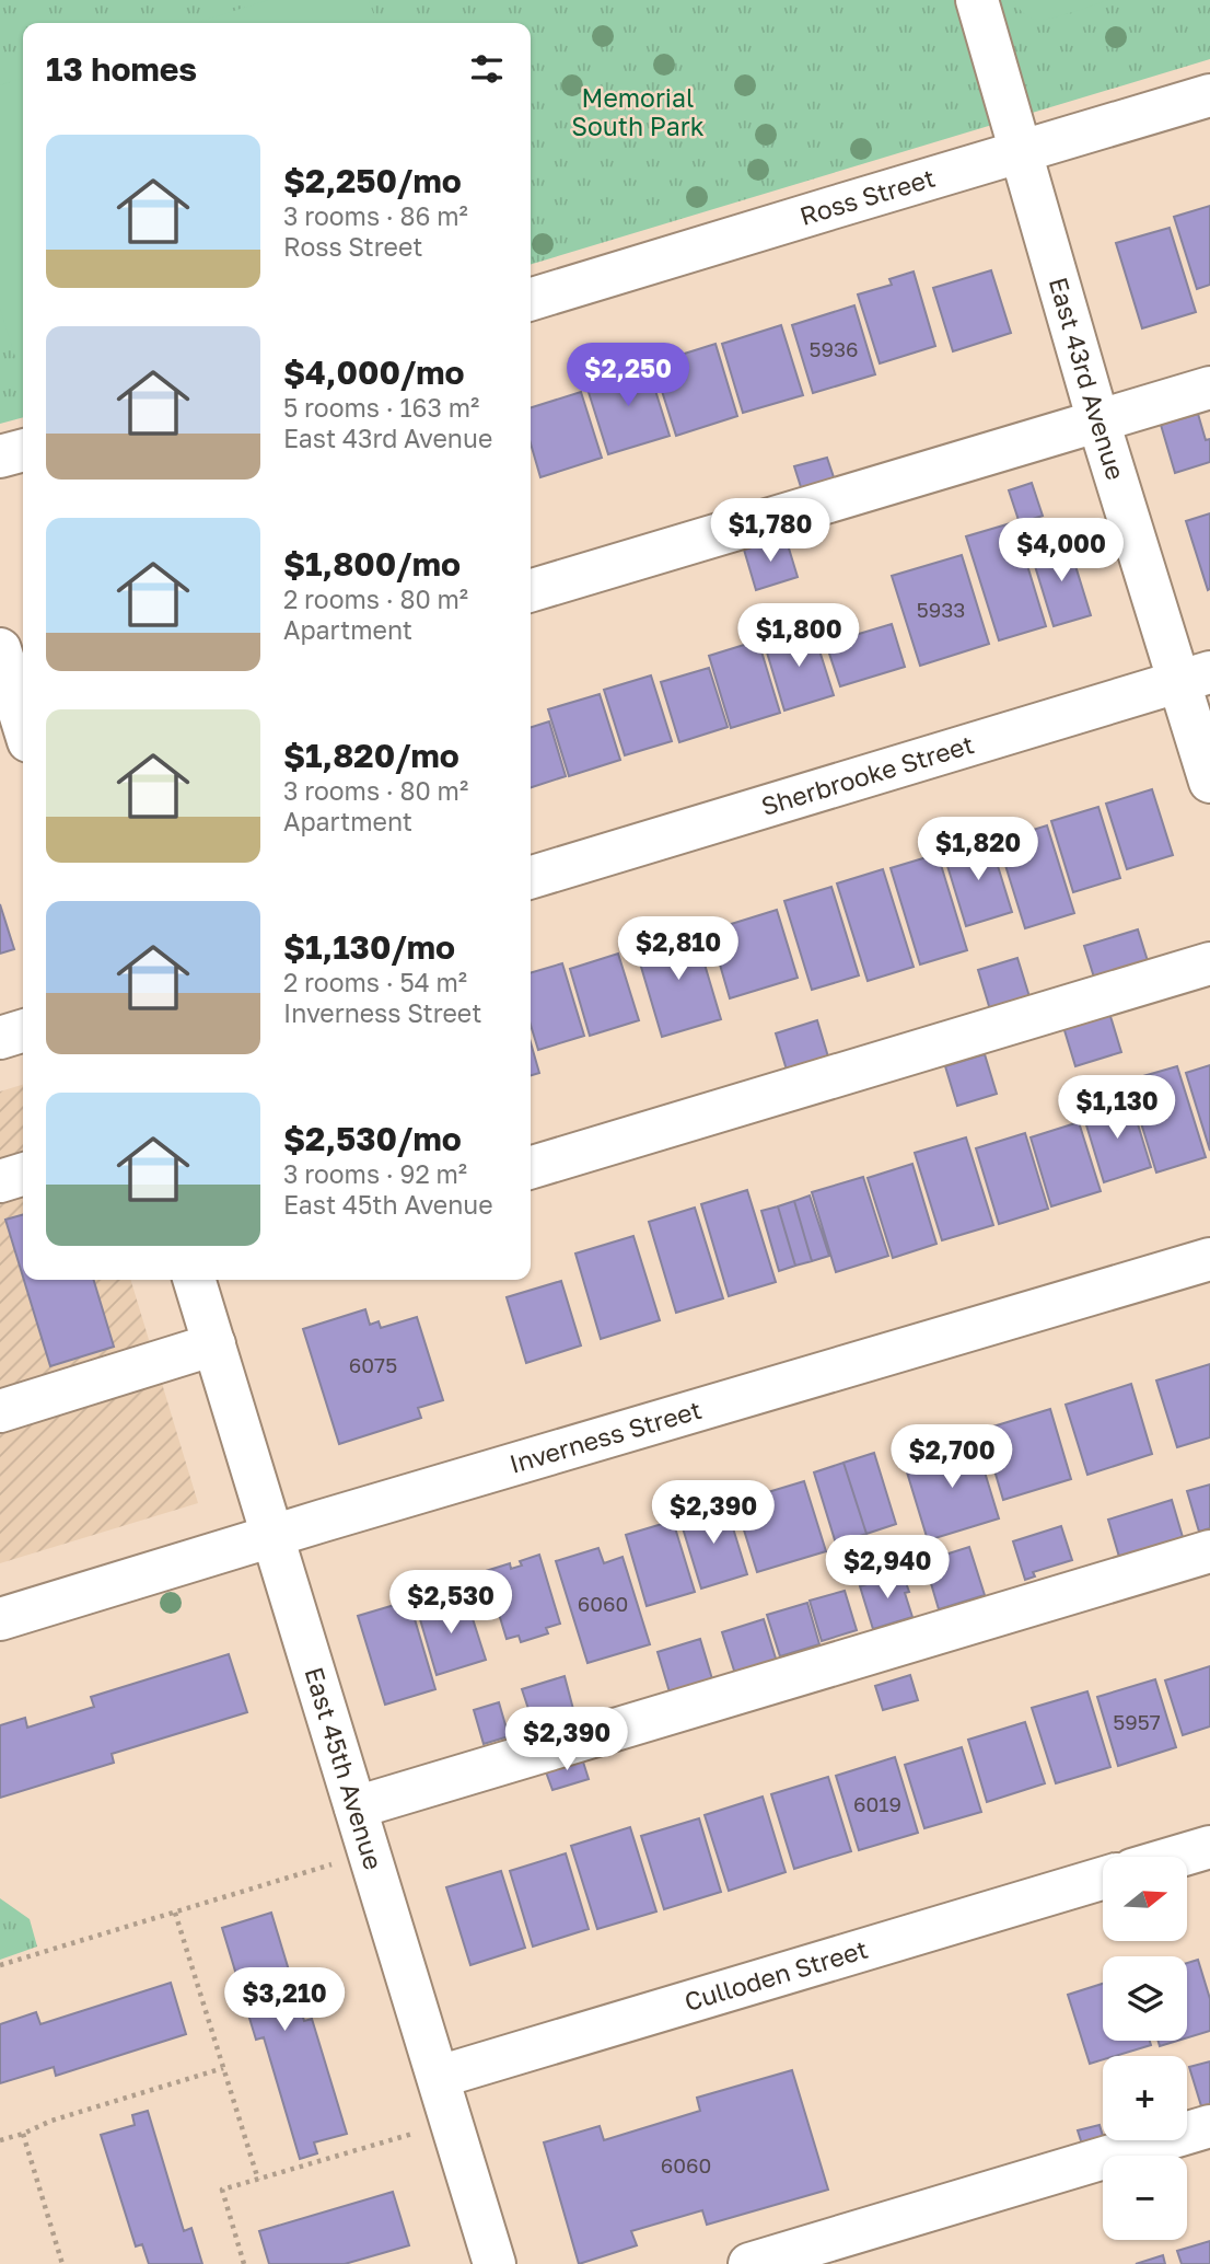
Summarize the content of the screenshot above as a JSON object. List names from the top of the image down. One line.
{"streets":{"street":["Ross Street","East 43rd Avenue","Sherbrooke Street","Inverness Street","East 45th Avenue","Culloden Street"]},"crossings":[["Ross Street","East 43rd Avenue"],["East 43rd Avenue","Sherbrooke Street"],["Inverness Street","East 45th Avenue"],["East 45th Avenue","Culloden Street"]],"parks":["Memorial South Park"],"house_numbers":["5936","5933","6075","6060","5957","6019","6060"],"north":"right","page":{"heading":"13 homes","list":[{"name":"$2,250/mo","note":"3 rooms · 86 m² · Ross Street"},{"name":"$4,000/mo","note":"5 rooms · 163 m² · East 43rd Avenue"},{"name":"$1,800/mo","note":"2 rooms · 80 m² · Apartment"},{"name":"$1,820/mo","note":"3 rooms · 80 m² · Apartment"},{"name":"$1,130/mo","note":"2 rooms · 54 m² · Inverness Street"},{"name":"$2,530/mo","note":"3 rooms · 92 m² · East 45th Avenue"}],"price":["$2,250","$1,780","$4,000","$1,800","$1,820","$2,810","$1,130","$2,700","$2,390","$2,940","$2,530","$2,390","$3,210"],"map_buttons":["+","−"]}}
